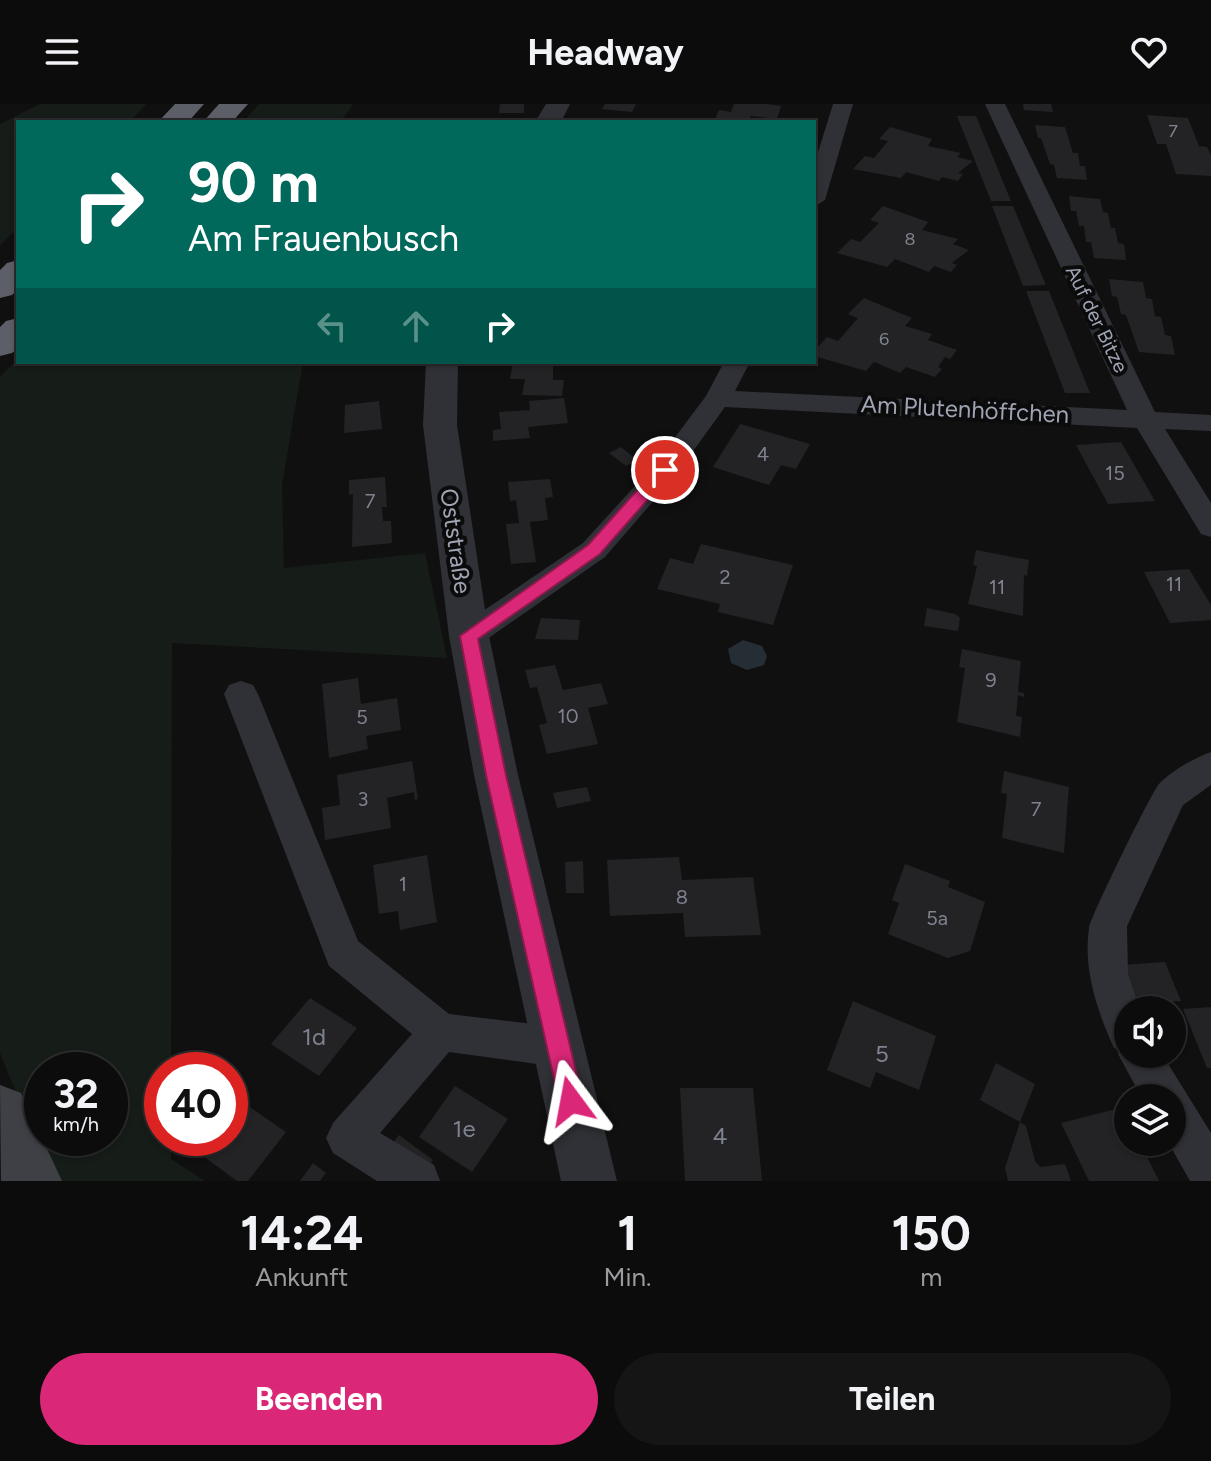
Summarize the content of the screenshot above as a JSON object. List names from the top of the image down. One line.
{"streets":{"street":["Auf der Bitze","Am Plutenhöffchen","Oststraße"]},"crossings":[["Auf der Bitze","Am Plutenhöffchen"]],"house_numbers":["7","8","6","4","15","7","2","11","11","9","10","5","3","7","1","8","5a","1d","5","1e","4"],"page":{"header":"Headway","turn":["90 m","Am Frauenbusch"],"speed":"32 km/h","limit":"40","eta":["14:24","Ankunft","1","Min.","150","m"],"buttons":["Beenden","Teilen"]}}
